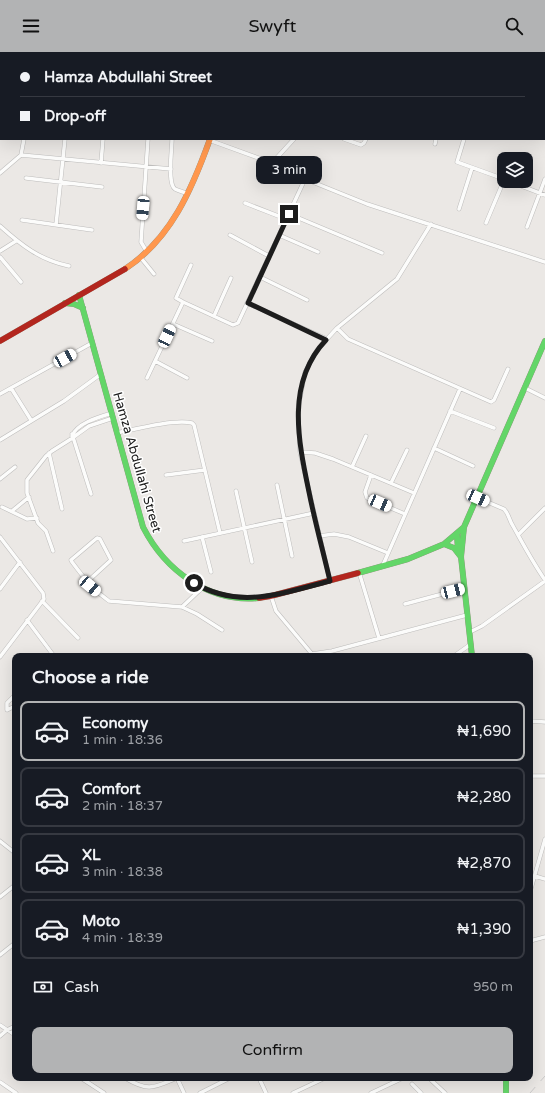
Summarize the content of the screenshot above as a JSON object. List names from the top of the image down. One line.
{"streets":{"main road":["Hamza Abdullahi Street"]},"page":{"header":"Swyft","banner":["Hamza Abdullahi Street","Drop-off"],"bubble":"3 min","heading":"Choose a ride","list":[{"name":"Economy","note":"1 min · 18:36","value":"₦1,690"},{"name":"Comfort","note":"2 min · 18:37","value":"₦2,280"},{"name":"XL","note":"3 min · 18:38","value":"₦2,870"},{"name":"Moto","note":"4 min · 18:39","value":"₦1,390"}],"pay":["Cash","950 m"],"buttons":"Confirm"}}
